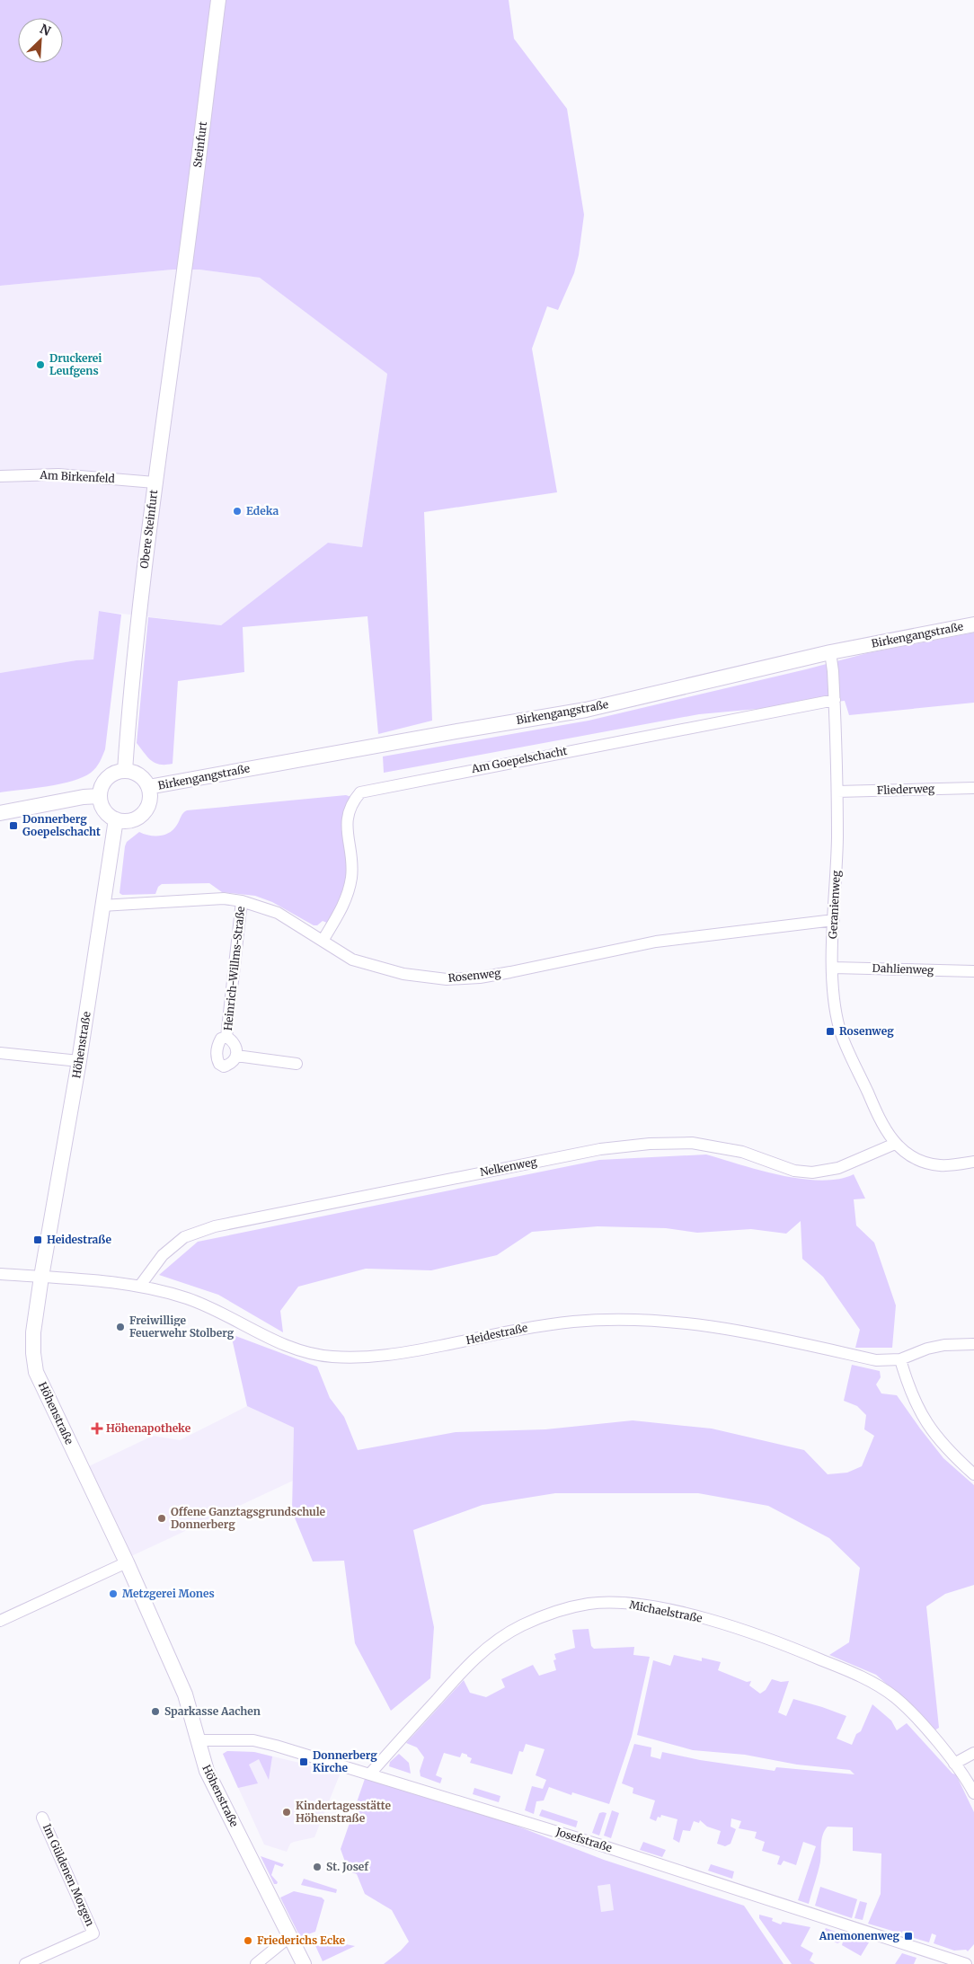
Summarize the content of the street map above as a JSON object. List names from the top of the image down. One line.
{"streets":{"street":["Steinfurt","Am Birkenfeld","Obere Steinfurt","Birkengangstraße","Am Goepelschacht","Fliederweg","Geranienweg","Heinrich-Willms-Straße","Dahlienweg","Rosenweg","Höhenstraße","Nelkenweg","Heidestraße","Michaelstraße","Josefstraße","Im Güldenen Morgen"]},"crossings":[["Steinfurt","Obere Steinfurt"],["Am Birkenfeld","Obere Steinfurt"],["Obere Steinfurt","Birkengangstraße"],["Obere Steinfurt","Höhenstraße"],["Birkengangstraße","Geranienweg"],["Birkengangstraße","Höhenstraße"],["Am Goepelschacht","Geranienweg"],["Am Goepelschacht","Rosenweg"],["Fliederweg","Geranienweg"],["Geranienweg","Dahlienweg"],["Geranienweg","Rosenweg"],["Geranienweg","Nelkenweg"],["Heinrich-Willms-Straße","Rosenweg"],["Rosenweg","Höhenstraße"],["Höhenstraße","Heidestraße"],["Höhenstraße","Josefstraße"],["Nelkenweg","Heidestraße"],["Michaelstraße","Josefstraße"]],"places":{"other":["Druckerei Leufgens","Edeka","Freiwillige Feuerwehr Stolberg","Offene Ganztagsgrundschule Donnerberg","Metzgerei Mones","Sparkasse Aachen","Kindertagesstätte Höhenstraße","St. Josef","Friederichs Ecke"],"transit":["Donnerberg Goepelschacht","Rosenweg","Heidestraße","Donnerberg Kirche","Anemonenweg"],"health":["Höhenapotheke"]},"north":"top right"}
